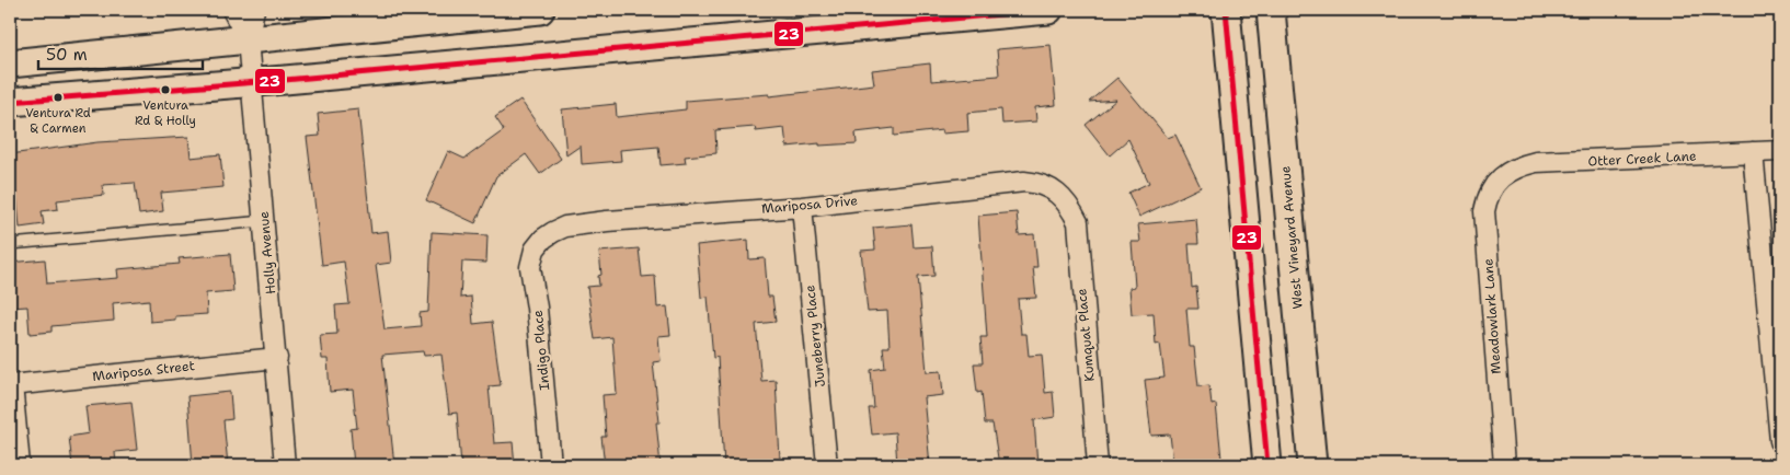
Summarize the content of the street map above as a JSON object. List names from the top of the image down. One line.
{"streets":{"main road":["West Vineyard Avenue"],"street":["Otter Creek Lane","Mariposa Drive","Holly Avenue","Meadowlark Lane","Kumquat Place","Juneberry Place","Indigo Place","Mariposa Street"]},"crossings":[["Otter Creek Lane","Meadowlark Lane"],["Mariposa Drive","Kumquat Place"],["Mariposa Drive","Juneberry Place"],["Mariposa Drive","Indigo Place"],["Holly Avenue","Mariposa Street"]],"places":["Ventura Rd & Holly","Ventura Rd & Carmen"],"lines":["transit line 23"],"scale_bar":"50 m"}
